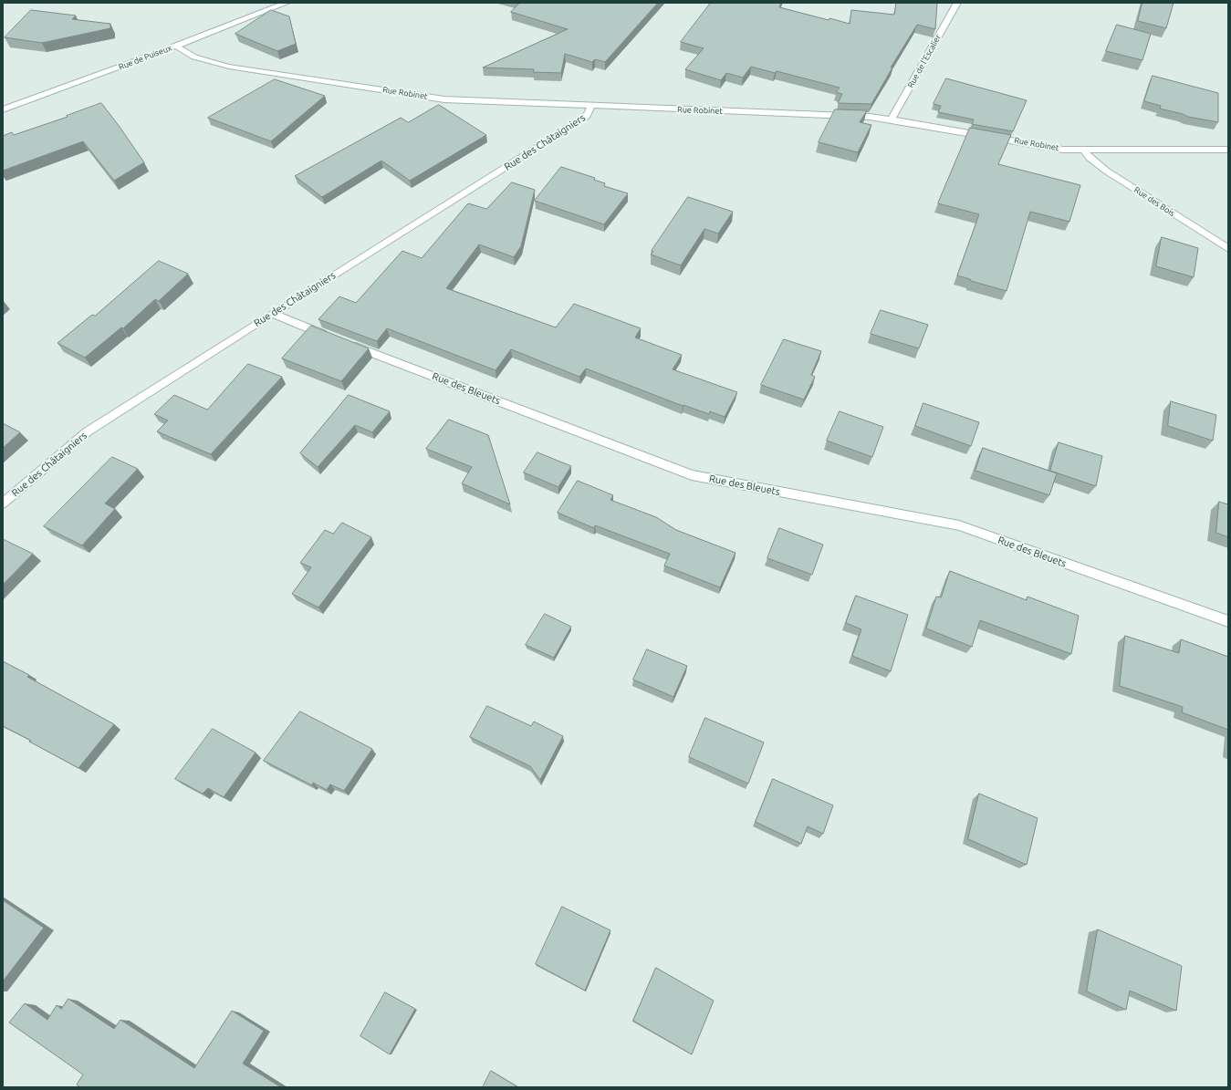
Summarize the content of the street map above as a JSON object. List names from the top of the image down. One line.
{"streets":{"street":["Rue de Puiseux","Rue de l'Escalier","Rue Robinet","Rue des Châtaigniers","Rue des Bois","Rue des Bleuets"]},"crossings":[["Rue de Puiseux","Rue Robinet"],["Rue de l'Escalier","Rue Robinet"],["Rue Robinet","Rue des Châtaigniers"],["Rue Robinet","Rue des Bois"]]}
